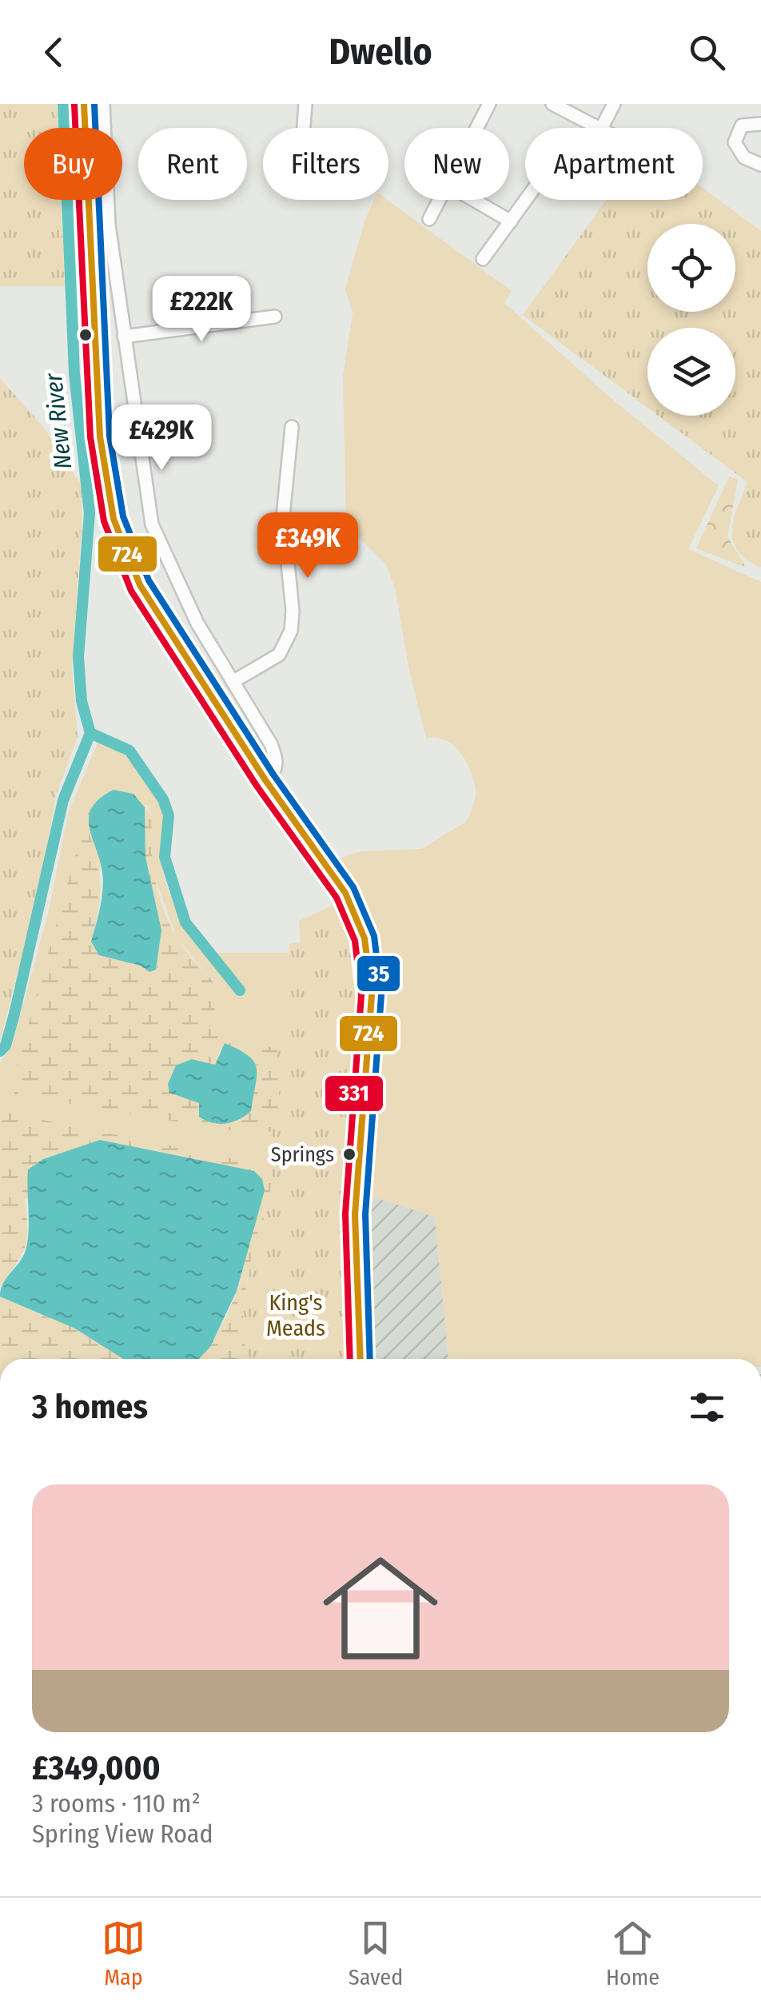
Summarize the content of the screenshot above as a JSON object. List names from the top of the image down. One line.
{"water":["New River"],"parks":["King's Meads"],"places":["Springs"],"lines":["transit line 724","transit line 35","transit line 331"],"page":{"header":"Dwello","chip":["Buy","Rent","Filters","New","Apartment"],"price":["£222K","£429K","£349K"],"heading":"3 homes","list":[{"name":"£349,000","note":"3 rooms · 110 m² · Spring View Road"}],"tabs":["Map","Saved","Home"]}}
